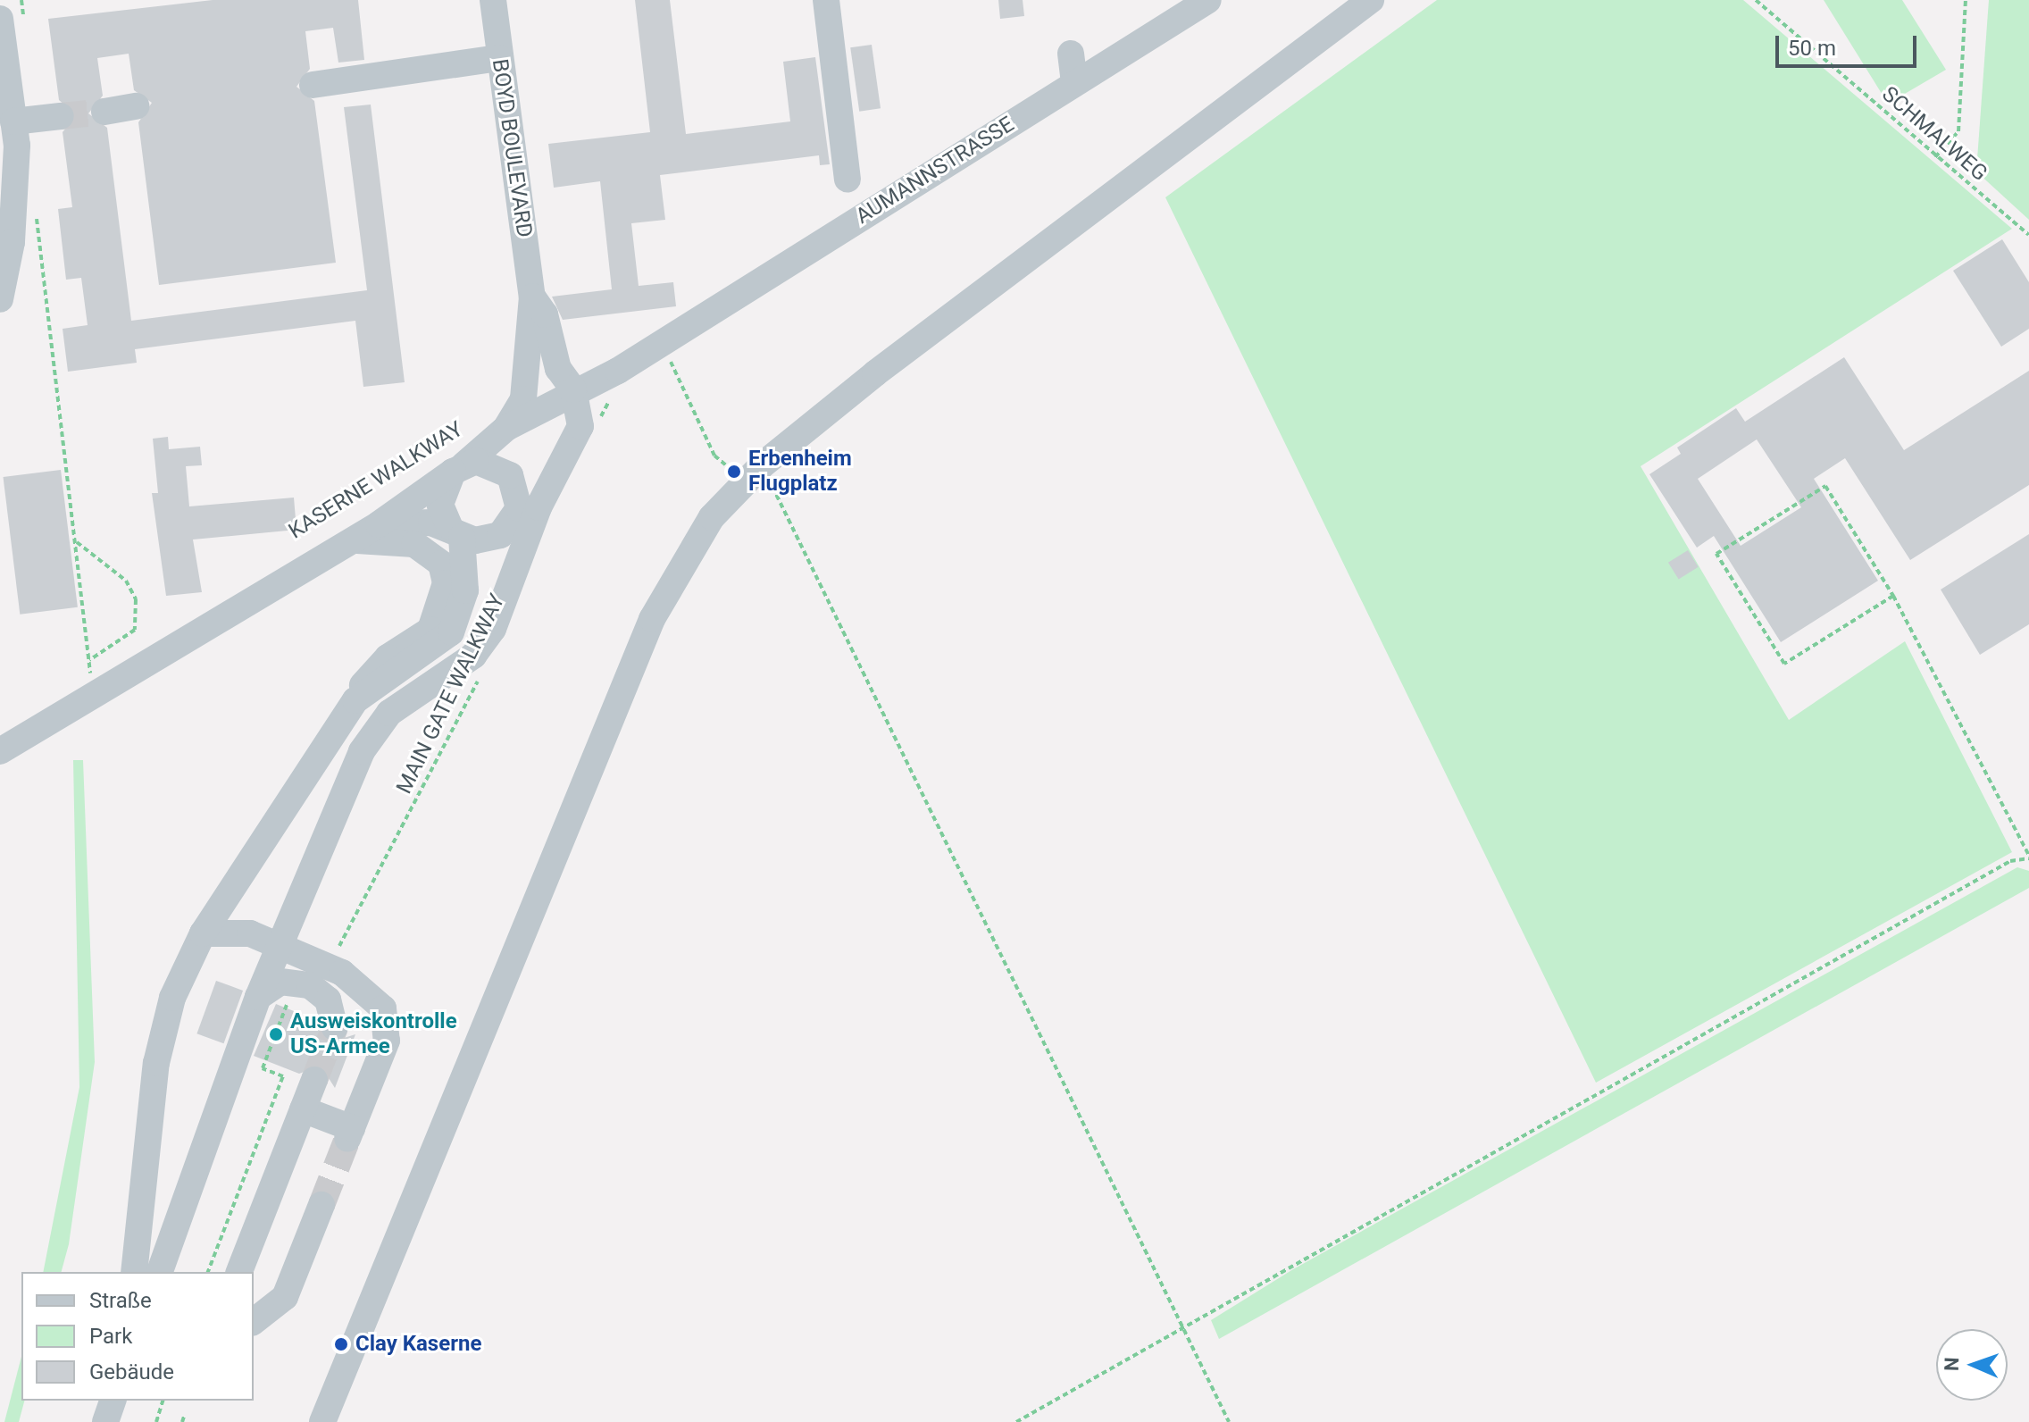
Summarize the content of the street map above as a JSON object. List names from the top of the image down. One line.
{"streets":{"street":["BOYD BOULEVARD","AUMANNSTRASSE"],"path":["SCHMALWEG","MAIN GATE WALKWAY"]},"places":["Erbenheim Flugplatz","Ausweiskontrolle US-Armee","Clay Kaserne"],"legend":["Straße","Park","Gebäude"],"scale_bar":"50 m","north":"left"}
